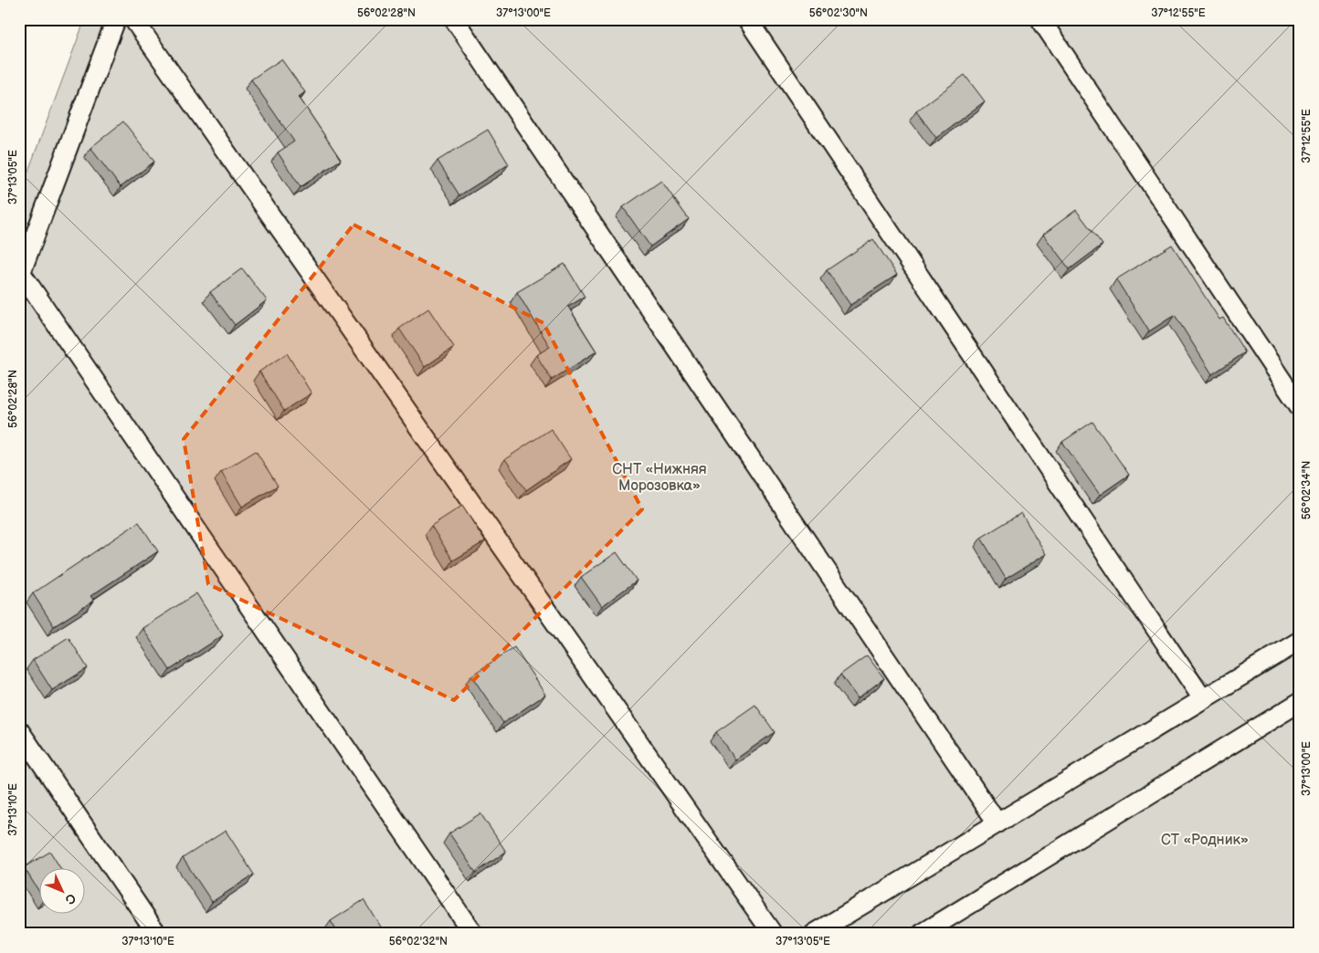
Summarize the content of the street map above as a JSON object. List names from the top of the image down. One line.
{"parks":["СНТ «Нижняя Морозовка»","СТ «Родник»"],"north":"bottom right","coordinates":["56°02'28\"N","37°13'00\"E","56°02'30\"N","37°12'55\"E","37°13'05\"E","56°02'34\"N","37°13'10\"E","56°02'32\"N"]}
